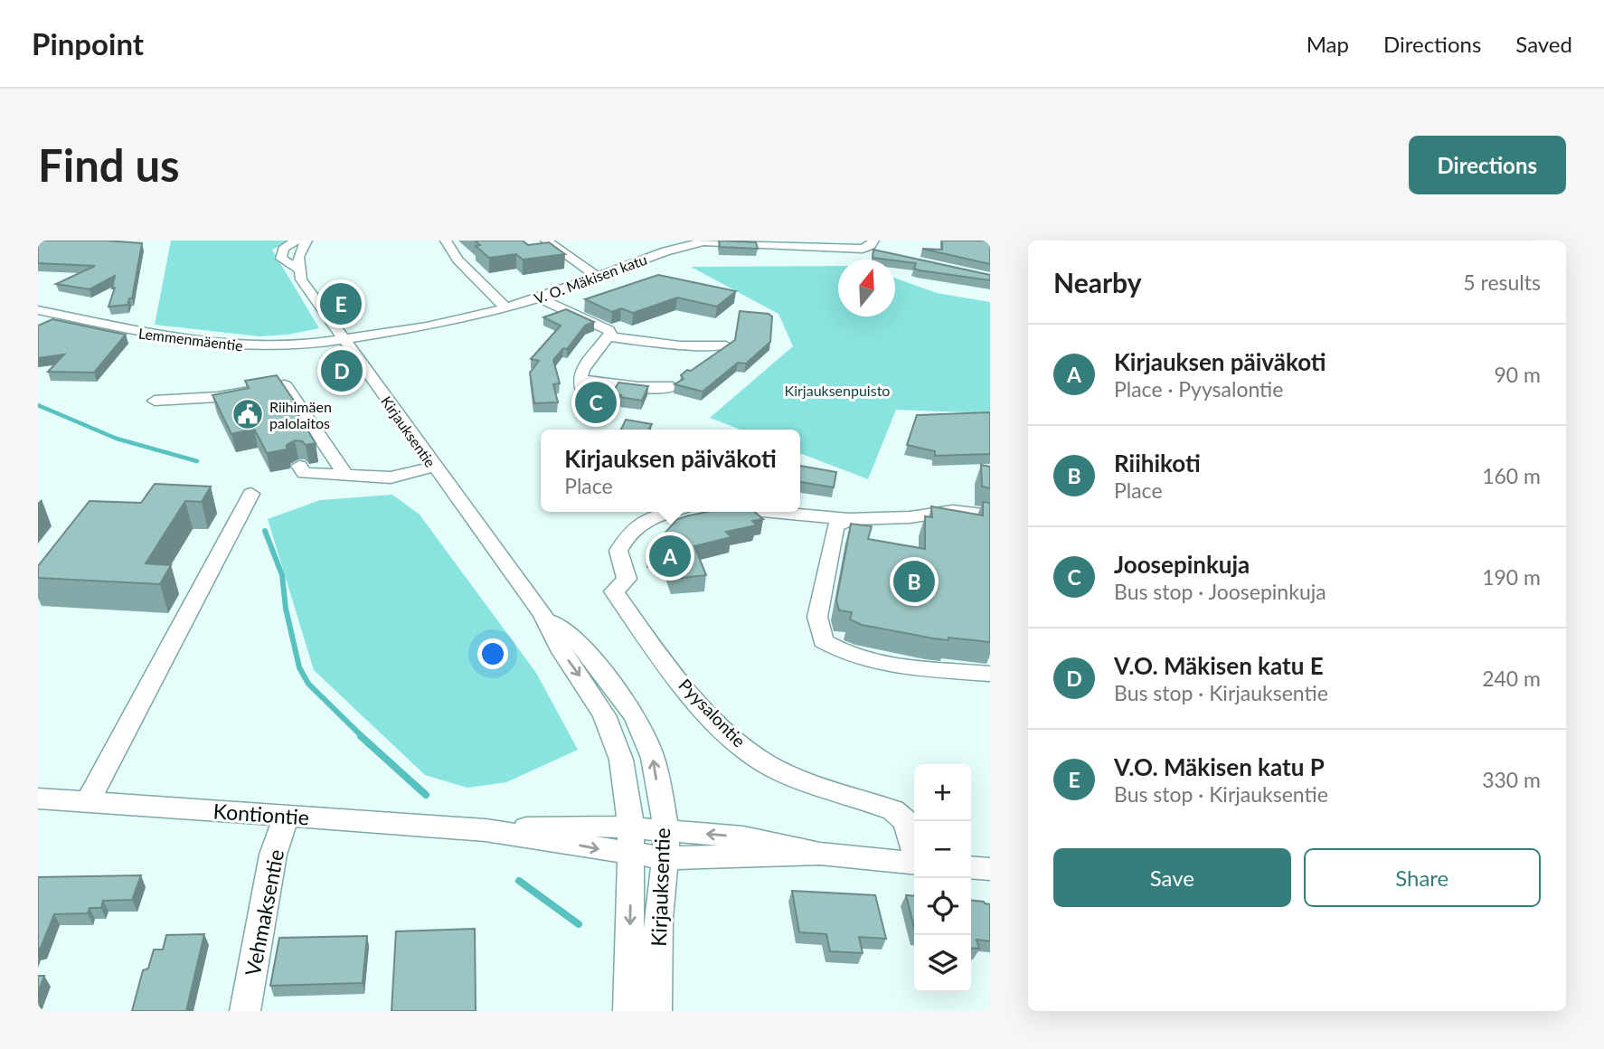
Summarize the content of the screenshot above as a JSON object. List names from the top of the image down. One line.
{"streets":{"street":["V. O. Mäkisen katu","Lemmenmäentie","Kirjauksentie","Pyysalontie","Kontiontie","Vehmaksentie"]},"crossings":[["V. O. Mäkisen katu","Lemmenmäentie"],["V. O. Mäkisen katu","Kirjauksentie"],["Lemmenmäentie","Kirjauksentie"],["Kirjauksentie","Kontiontie"],["Kontiontie","Vehmaksentie"]],"parks":["Kirjauksenpuisto"],"places":{"public building":["Riihimäen palolaitos"]},"north":"top","page":{"header":"Pinpoint","nav":["Map","Directions","Saved"],"buttons":["Directions",["Save","Share"]],"title":"Find us","heading":["Nearby","5 results"],"pins":["E","D","C","A","B"],"list":[{"mark":"A","name":"Kirjauksen päiväkoti","note":"Place · Pyysalontie","value":"90 m"},{"mark":"B","name":"Riihikoti","note":"Place","value":"160 m"},{"mark":"C","name":"Joosepinkuja","note":"Bus stop · Joosepinkuja","value":"190 m"},{"mark":"D","name":"V.O. Mäkisen katu E","note":"Bus stop · Kirjauksentie","value":"240 m"},{"mark":"E","name":"V.O. Mäkisen katu P","note":"Bus stop · Kirjauksentie","value":"330 m"}],"popup":["Kirjauksen päiväkoti","Place"],"map_buttons":["+","−"]}}
